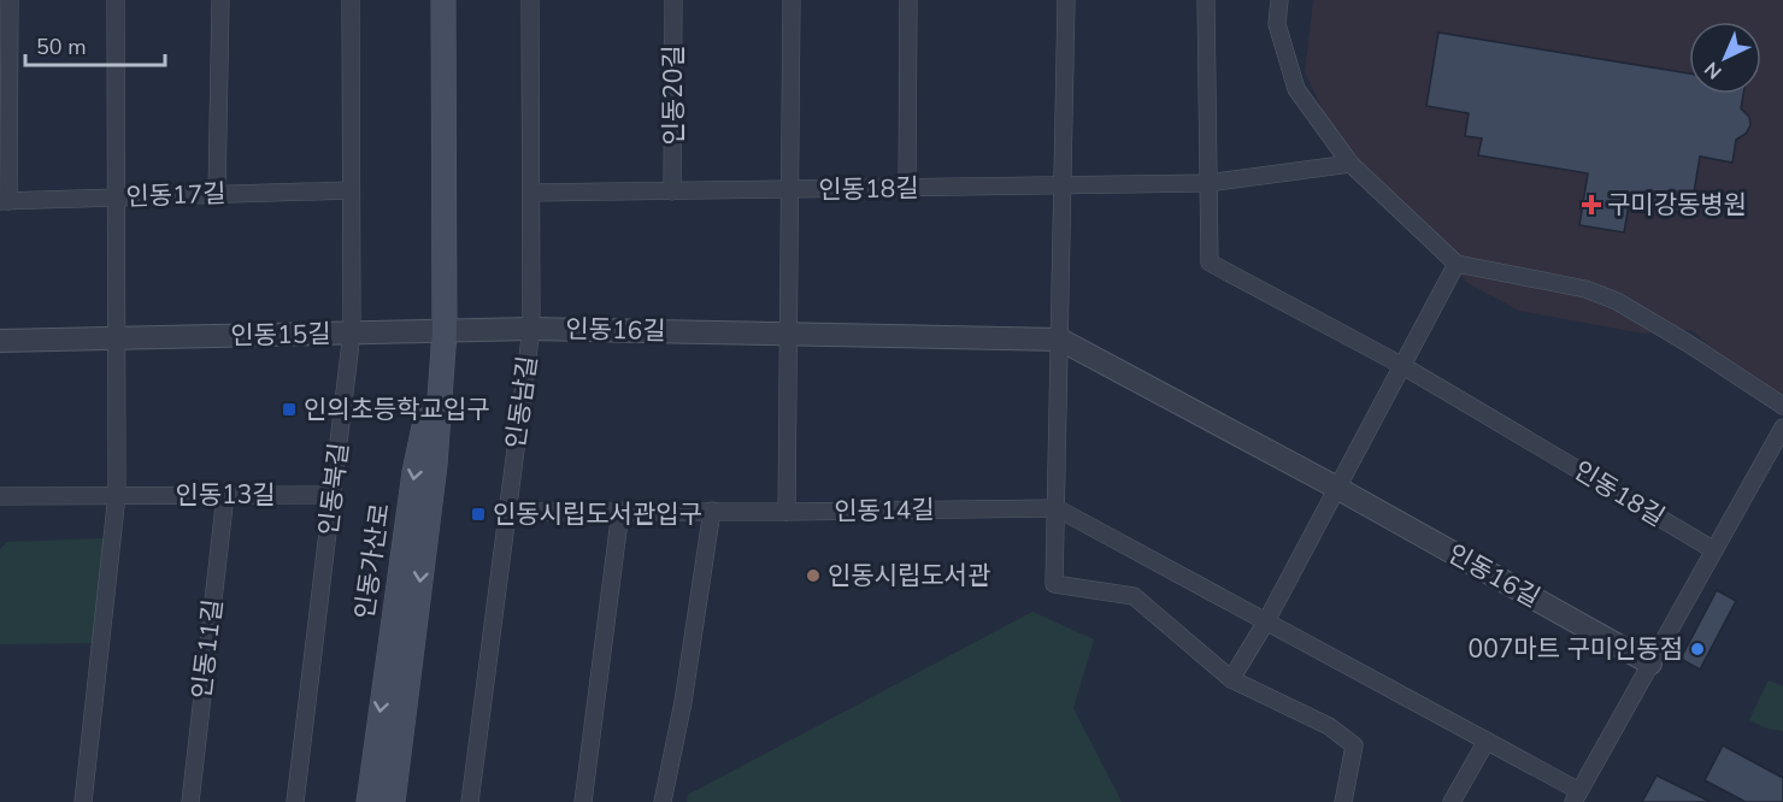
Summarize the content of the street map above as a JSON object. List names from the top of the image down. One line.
{"streets":{"main road":["인동가산로"],"street":["인동20길","인동18길","인동17길","인동16길","인동15길","인동남길","인동북길","인동13길","인동14길","인동11길"]},"crossings":[["인동20길","인동18길"],["인동18길","인동남길"],["인동17길","인동북길"],["인동16길","인동15길"],["인동16길","인동남길"],["인동16길","인동가산로"],["인동15길","인동북길"],["인동15길","인동가산로"],["인동남길","인동14길"],["인동북길","인동13길"],["인동13길","인동11길"]],"one_way":["인동가산로"],"places":{"health":["구미강동병원"],"transit":["인의초등학교입구","인동시립도서관입구"],"other":["인동시립도서관","007마트 구미인동점"]},"scale_bar":"50 m","north":"bottom left"}
